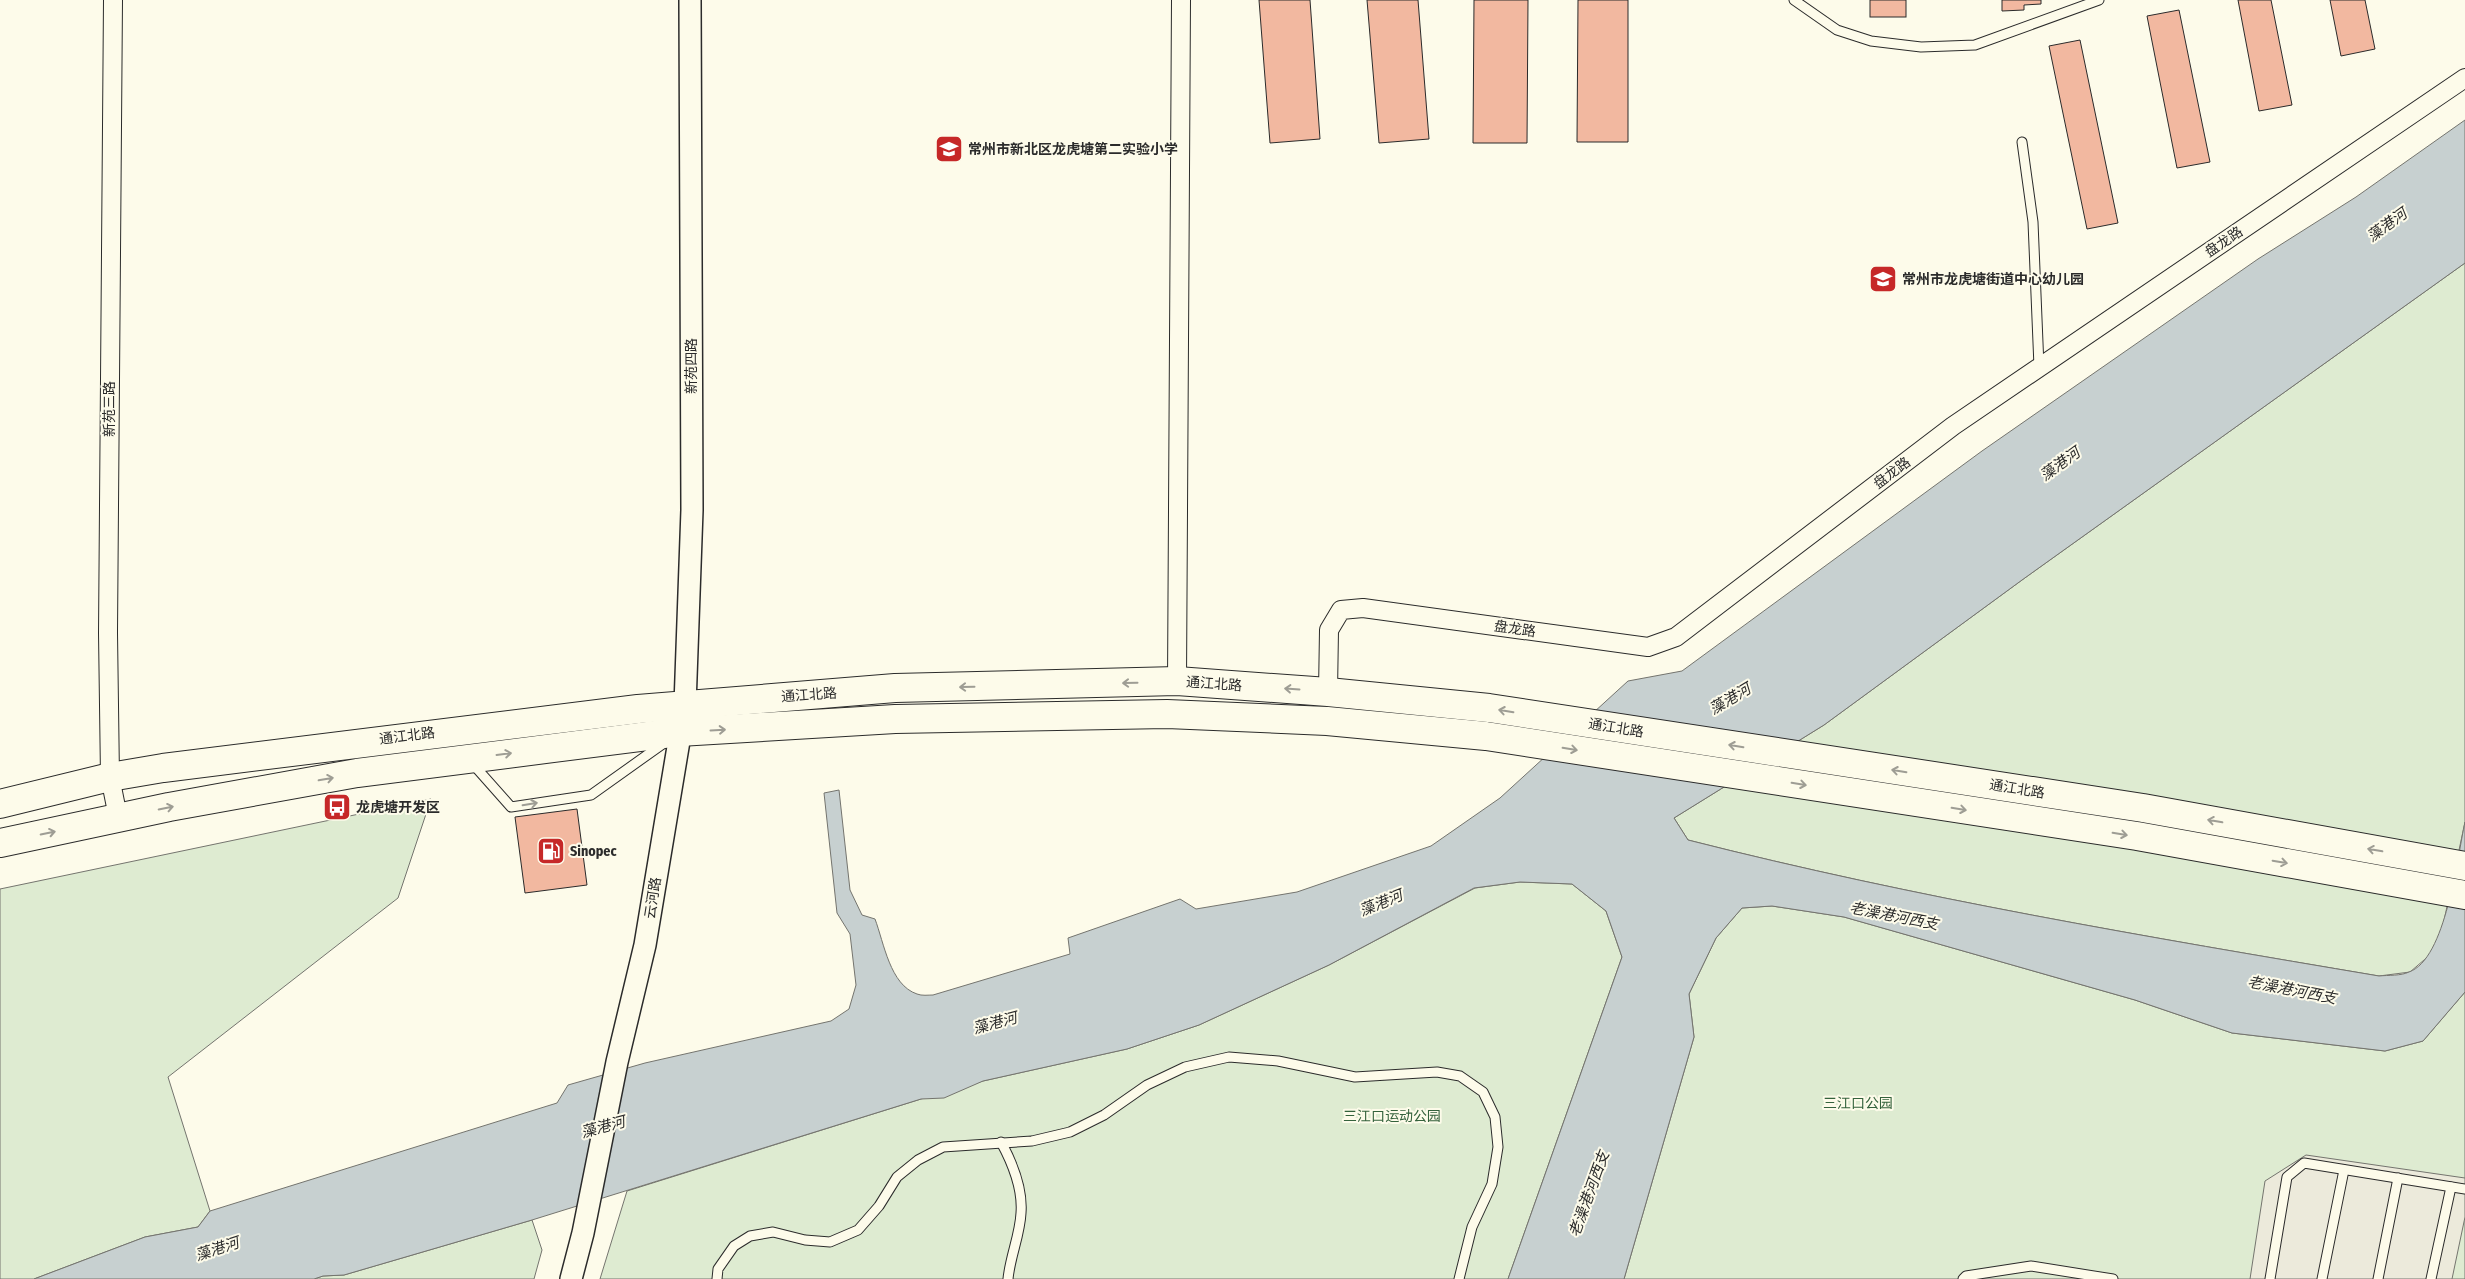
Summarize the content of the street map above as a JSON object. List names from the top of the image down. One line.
{"streets":{"main road":["通江北路"],"street":["盘龙路","新苑四路","新苑三路","云河路"]},"crossings":[["盘龙路","通江北路"],["新苑四路","通江北路"],["新苑四路","云河路"],["新苑三路","通江北路"],["通江北路","云河路"]],"water":["藻港河","老澡港河西支"],"parks":["三江口公园","三江口运动公园"],"places":{"school or university":["常州市新北区龙虎塘第二实验小学","常州市龙虎塘街道中心幼儿园"],"bus stop":["龙虎塘开发区"],"fuel station":["Sinopec"]}}
